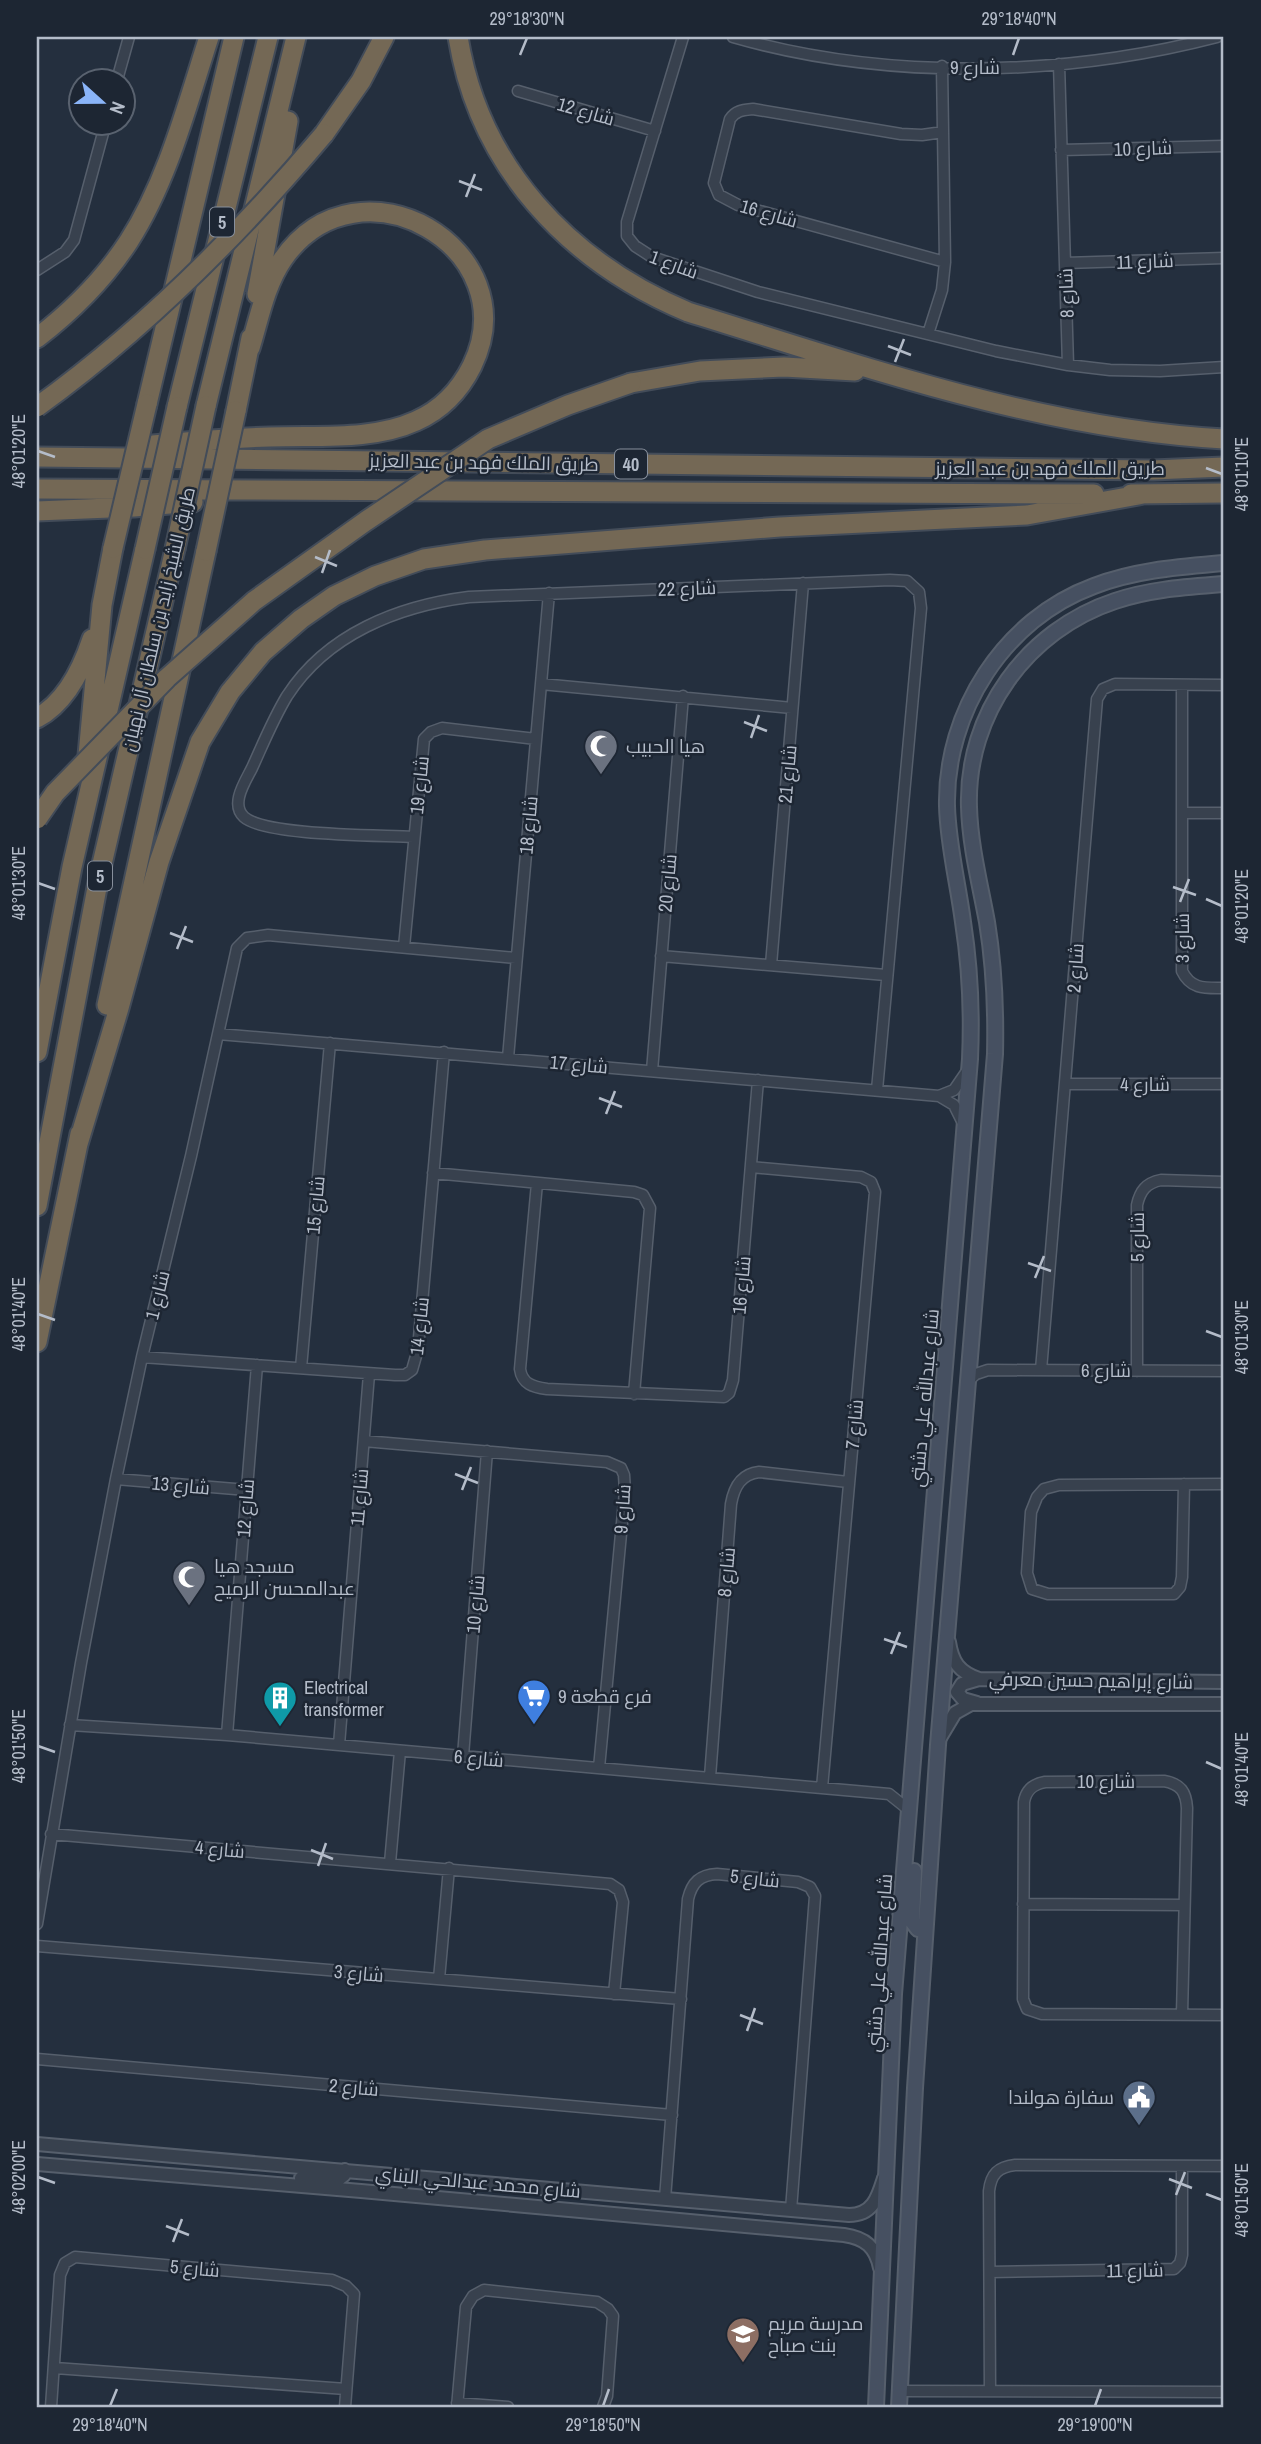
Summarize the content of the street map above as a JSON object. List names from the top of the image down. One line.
{"streets":{"highway":["5","طريق الملك فهد بن عبد العزيز","40","طريق الشيخ زايد بن سلطان آل نهيان"],"main road":["شارع عبدالله علي دشتي"],"street":["شارع 9","شارع 12","شارع 10","شارع 16","شارع 11","شارع 1","شارع 8","شارع 22","شارع 21","شارع 19","شارع 18","شارع 20","شارع 3","شارع 2","شارع 17","شارع 4","شارع 15","شارع 5","شارع 14","شارع 6","شارع 7","شارع 13","شارع إبراهيم حسين معرفي","شارع محمد عبدالحي البناي"]},"crossings":[["شارع 9","شارع 10"],["شارع 9","شارع 11"],["شارع 9","شارع 8"],["شارع 9","شارع 6"],["شارع 12","شارع 1"],["شارع 12","شارع 14"],["شارع 12","شارع 6"],["شارع 12","شارع 13"],["شارع 10","شارع 8"],["شارع 10","شارع 6"],["شارع 16","شارع 17"],["شارع 16","شارع 7"],["شارع 11","شارع 8"],["شارع 11","شارع 14"],["شارع 11","شارع 6"],["شارع 1","شارع 8"],["شارع 1","شارع 19"],["شارع 1","شارع 18"],["شارع 1","شارع 17"],["شارع 1","شارع 4"],["شارع 1","شارع 14"],["شارع 1","شارع 6"],["شارع 1","شارع 13"],["شارع 8","شارع 6"],["شارع 8","شارع 7"],["شارع 22","شارع 21"],["شارع 22","شارع 19"],["شارع 22","شارع 18"],["شارع 22","شارع 17"],["شارع 19","شارع 18"],["شارع 18","شارع 17"],["شارع 20","شارع 17"],["شارع 3","شارع 2"],["شارع 3","شارع 4"],["شارع 3","شارع 5"],["شارع 2","شارع 4"],["شارع 2","شارع 5"],["شارع 2","شارع 6"],["شارع 17","شارع 15"],["شارع 17","شارع 14"],["شارع 15","شارع 14"],["شارع 5","شارع 6"],["شارع 5","شارع محمد عبدالحي البناي"],["شارع 6","شارع 7"],["شارع عبدالله علي دشتي","شارع محمد عبدالحي البناي"]],"places":{"mosque":["هيا الحبيب","مسجد هيا عبدالمحسن الرميح"],"supermarket":["فرع قطعة 9"],"building":["Electrical transformer"],"public building":["سفارة هولندا"],"school or university":["مدرسة مريم بنت صباح"]},"north":"right","coordinates":["29°18'30\"N","29°18'40\"N","48°01'20\"E","48°01'10\"E","48°01'30\"E","48°01'40\"E","48°01'50\"E","48°02'00\"E","29°18'50\"N","29°19'00\"N"]}
